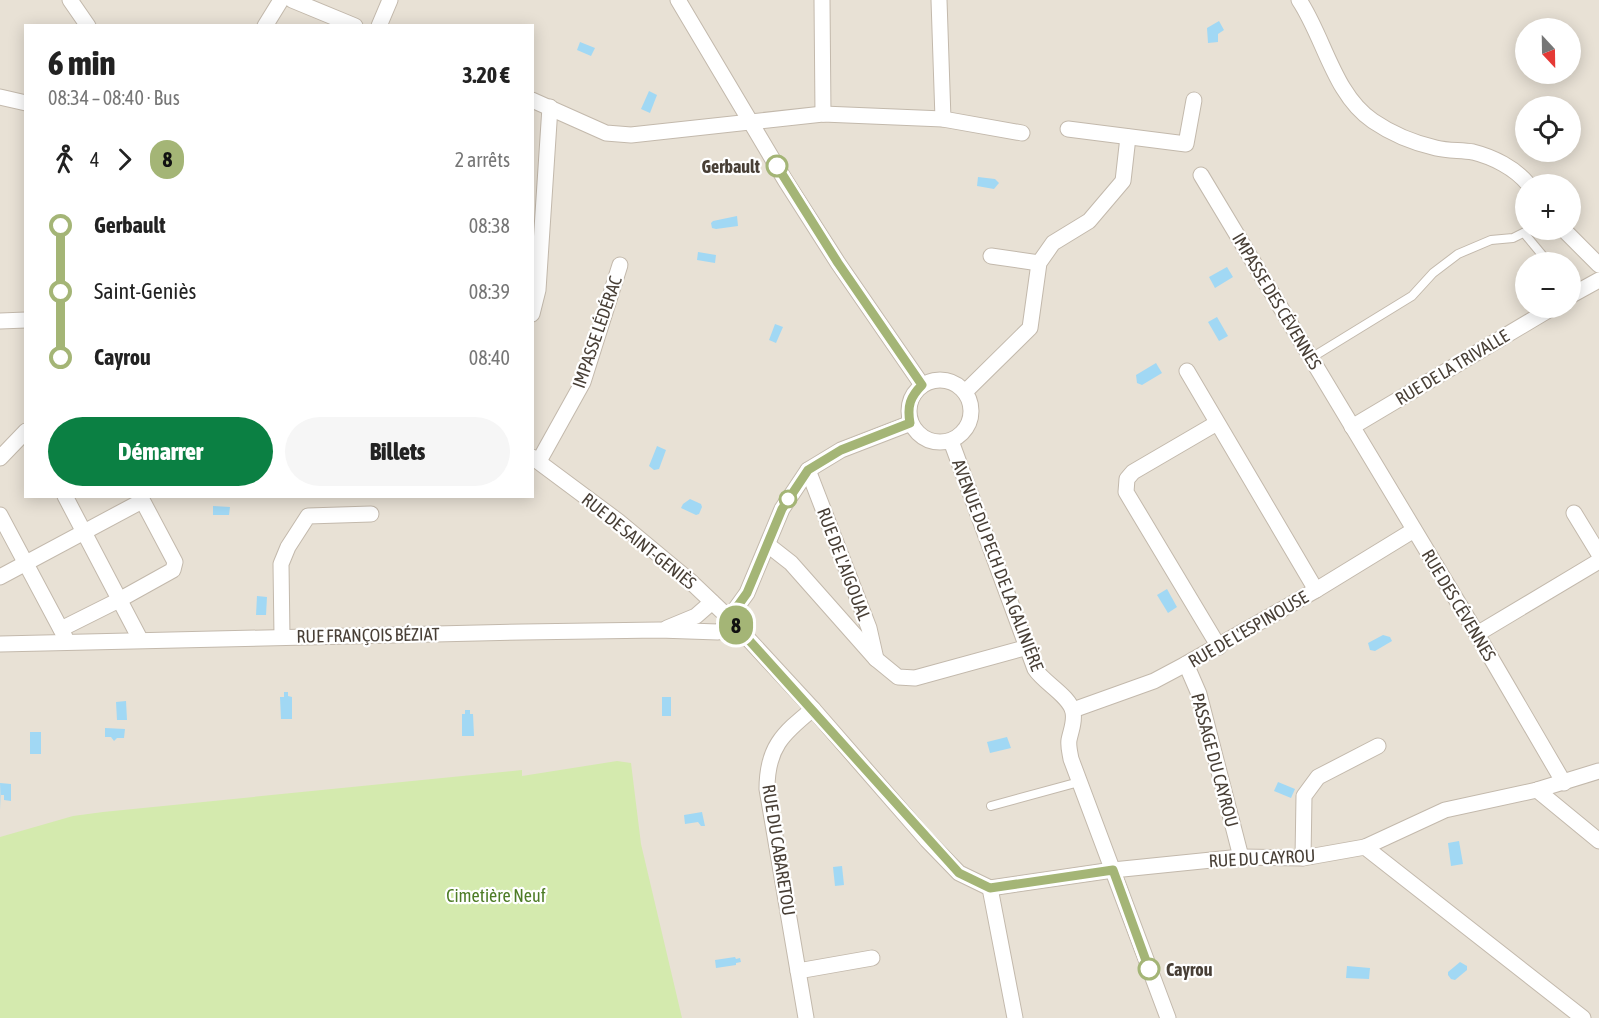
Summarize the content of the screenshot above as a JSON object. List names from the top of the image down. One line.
{"streets":{"street":["IMPASSE DES CÉVENNES","IMPASSE LÉDÉRAC","RUE DE LA TRIVALLE","RUE DE SAINT-GENIÈS","RUE DE L'AIGOUAL","AVENUE DU PECH DE LA GALINIÈRE","RUE DES CÉVENNES","RUE DE L'ESPINOUSE","RUE FRANÇOIS BÉZIAT","PASSAGE DU CAYROU","RUE DU CABARETOU","RUE DU CAYROU"]},"crossings":[["IMPASSE DES CÉVENNES","RUE DE LA TRIVALLE"],["IMPASSE DES CÉVENNES","RUE DES CÉVENNES"],["IMPASSE LÉDÉRAC","RUE DE SAINT-GENIÈS"],["RUE DE LA TRIVALLE","RUE DES CÉVENNES"],["RUE DE SAINT-GENIÈS","RUE FRANÇOIS BÉZIAT"],["RUE DE SAINT-GENIÈS","RUE DU CABARETOU"],["RUE DE SAINT-GENIÈS","RUE DU CAYROU"],["RUE DE L'AIGOUAL","AVENUE DU PECH DE LA GALINIÈRE"],["AVENUE DU PECH DE LA GALINIÈRE","RUE DE L'ESPINOUSE"],["RUE DES CÉVENNES","RUE DE L'ESPINOUSE"],["RUE DES CÉVENNES","RUE DU CAYROU"],["RUE DE L'ESPINOUSE","PASSAGE DU CAYROU"],["PASSAGE DU CAYROU","RUE DU CAYROU"]],"parks":["Cimetière Neuf"],"places":["Gerbault","Cayrou"],"lines":["bus line 8"],"north":"bottom","page":{"on_map":"8","map_buttons":["+","−"],"heading":["6 min","08:34 – 08:40 · Bus","3.20 €"],"legs":["4","8","2 arrêts"],"list":[{"name":"Gerbault","value":"08:38"},{"name":"Saint-Geniès","value":"08:39"},{"name":"Cayrou","value":"08:40"}],"buttons":["Démarrer","Billets"]}}
